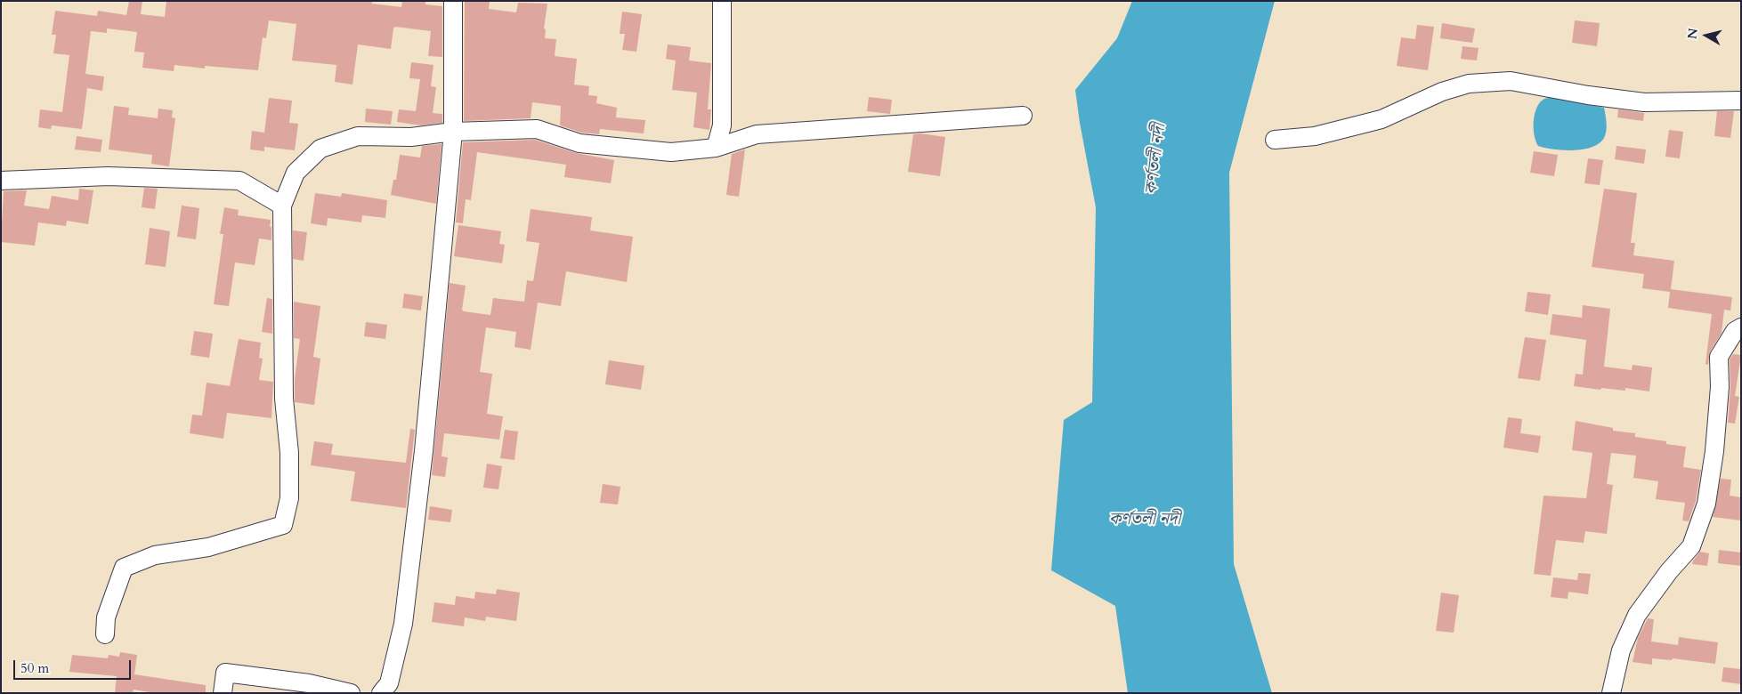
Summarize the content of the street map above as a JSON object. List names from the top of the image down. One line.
{"water":["কর্ণতলী নদী"],"scale_bar":"50 m","north":"left"}
